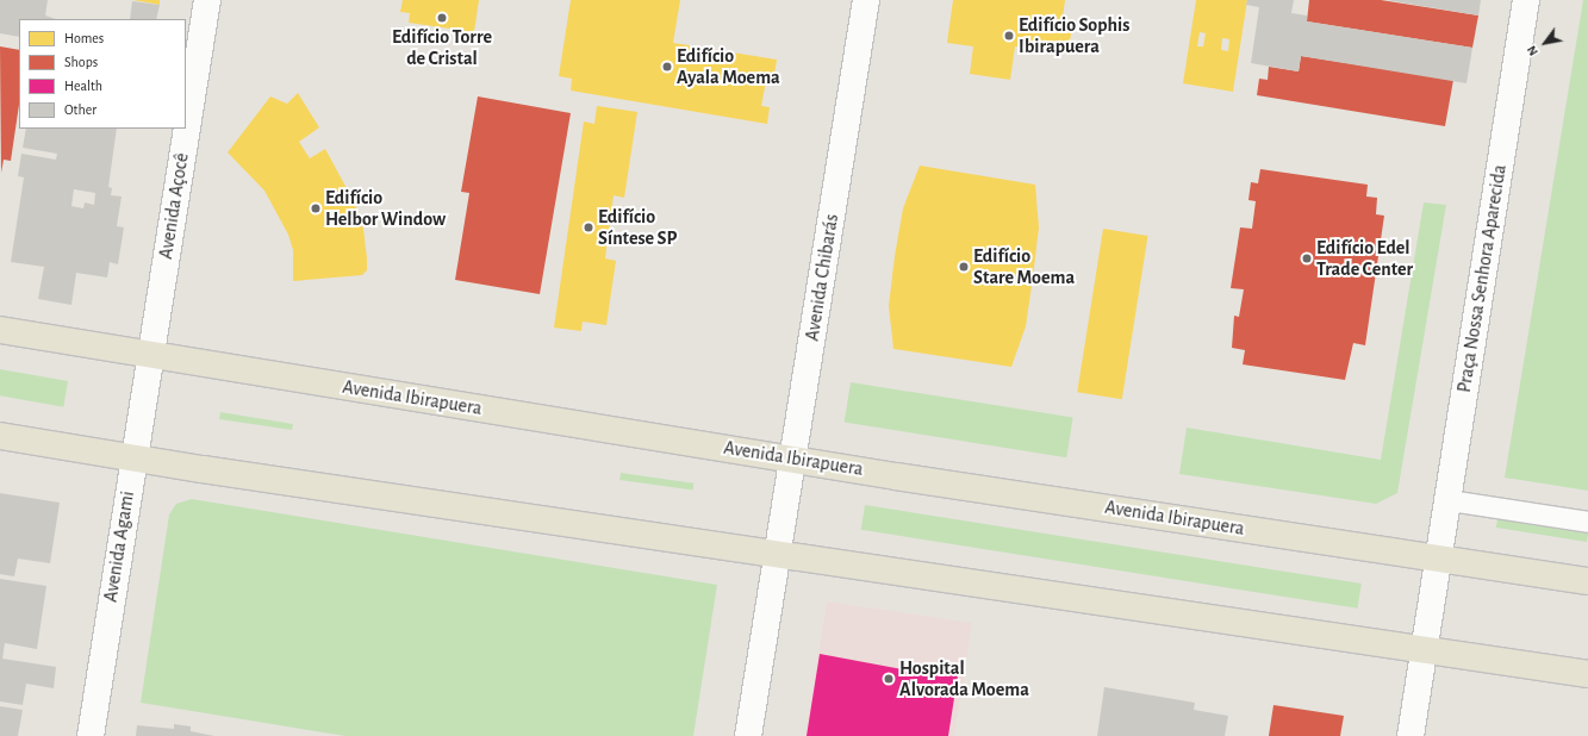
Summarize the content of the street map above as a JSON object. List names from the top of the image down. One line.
{"streets":{"main road":["Avenida Ibirapuera"],"street":["Avenida Açocê","Avenida Chibarás","Praça Nossa Senhora Aparecida","Avenida Agami"]},"crossings":[["Avenida Açocê","Avenida Ibirapuera"],["Avenida Açocê","Avenida Agami"],["Avenida Chibarás","Avenida Ibirapuera"],["Praça Nossa Senhora Aparecida","Avenida Ibirapuera"],["Avenida Ibirapuera","Avenida Agami"]],"places":["Edifício Torre de Cristal","Edifício Sophis Ibirapuera","Edifício Ayala Moema","Edifício Helbor Window","Edifício Síntese SP","Edifício Edel Trade Center","Edifício Stare Moema","Hospital Alvorada Moema"],"legend":["Homes","Shops","Health","Other"],"north":"bottom left"}
